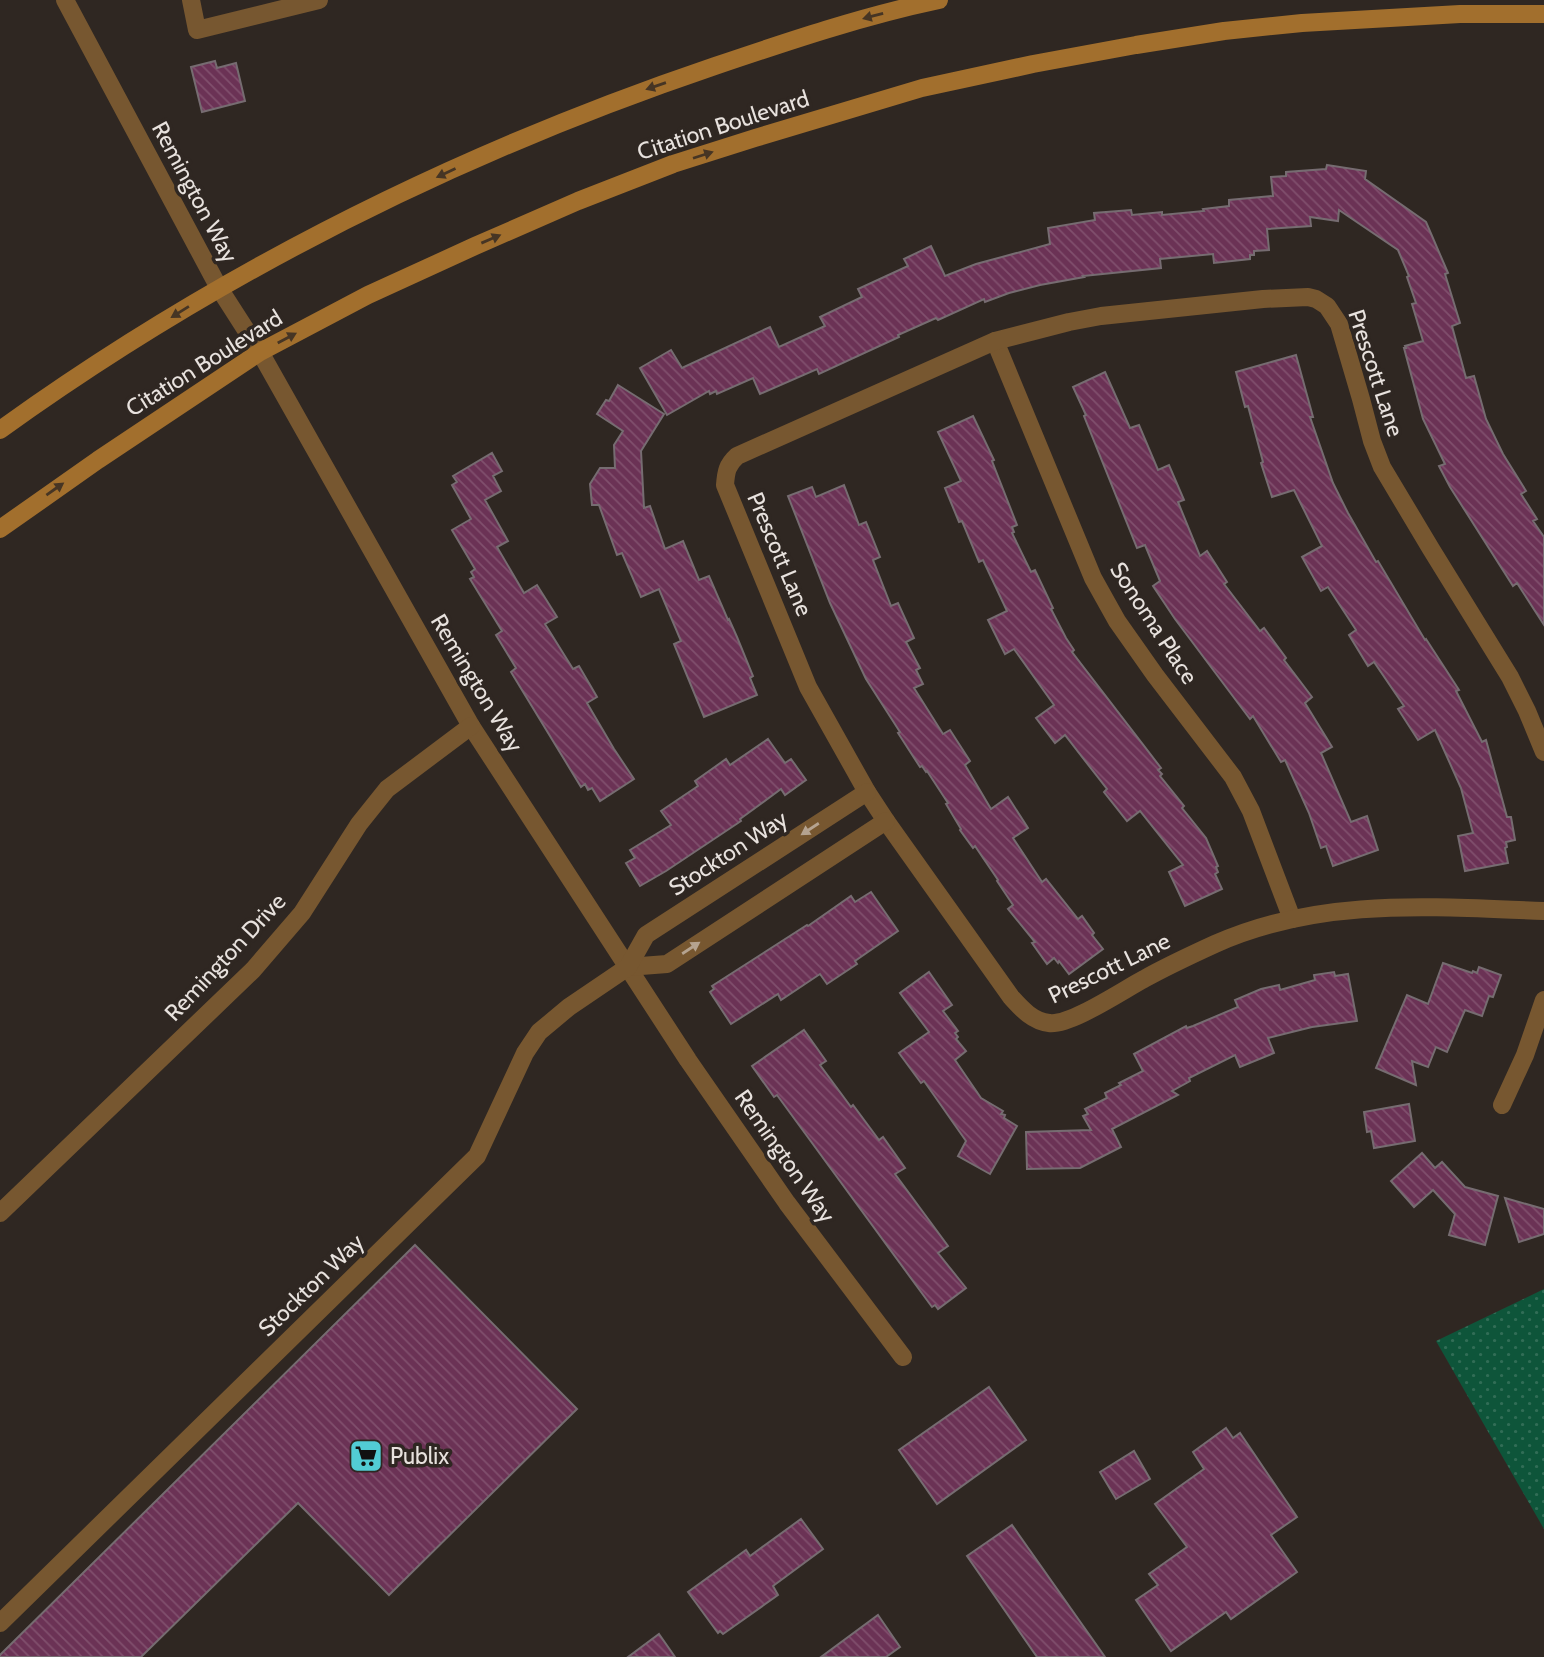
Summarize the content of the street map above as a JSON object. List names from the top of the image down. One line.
{"streets":{"main road":["Citation Boulevard"],"street":["Remington Way","Prescott Lane","Sonoma Place","Stockton Way","Remington Drive"]},"crossings":[["Citation Boulevard","Remington Way"],["Remington Way","Stockton Way"],["Remington Way","Remington Drive"],["Prescott Lane","Sonoma Place"],["Prescott Lane","Stockton Way"]],"places":{"supermarket":["Publix"]}}
